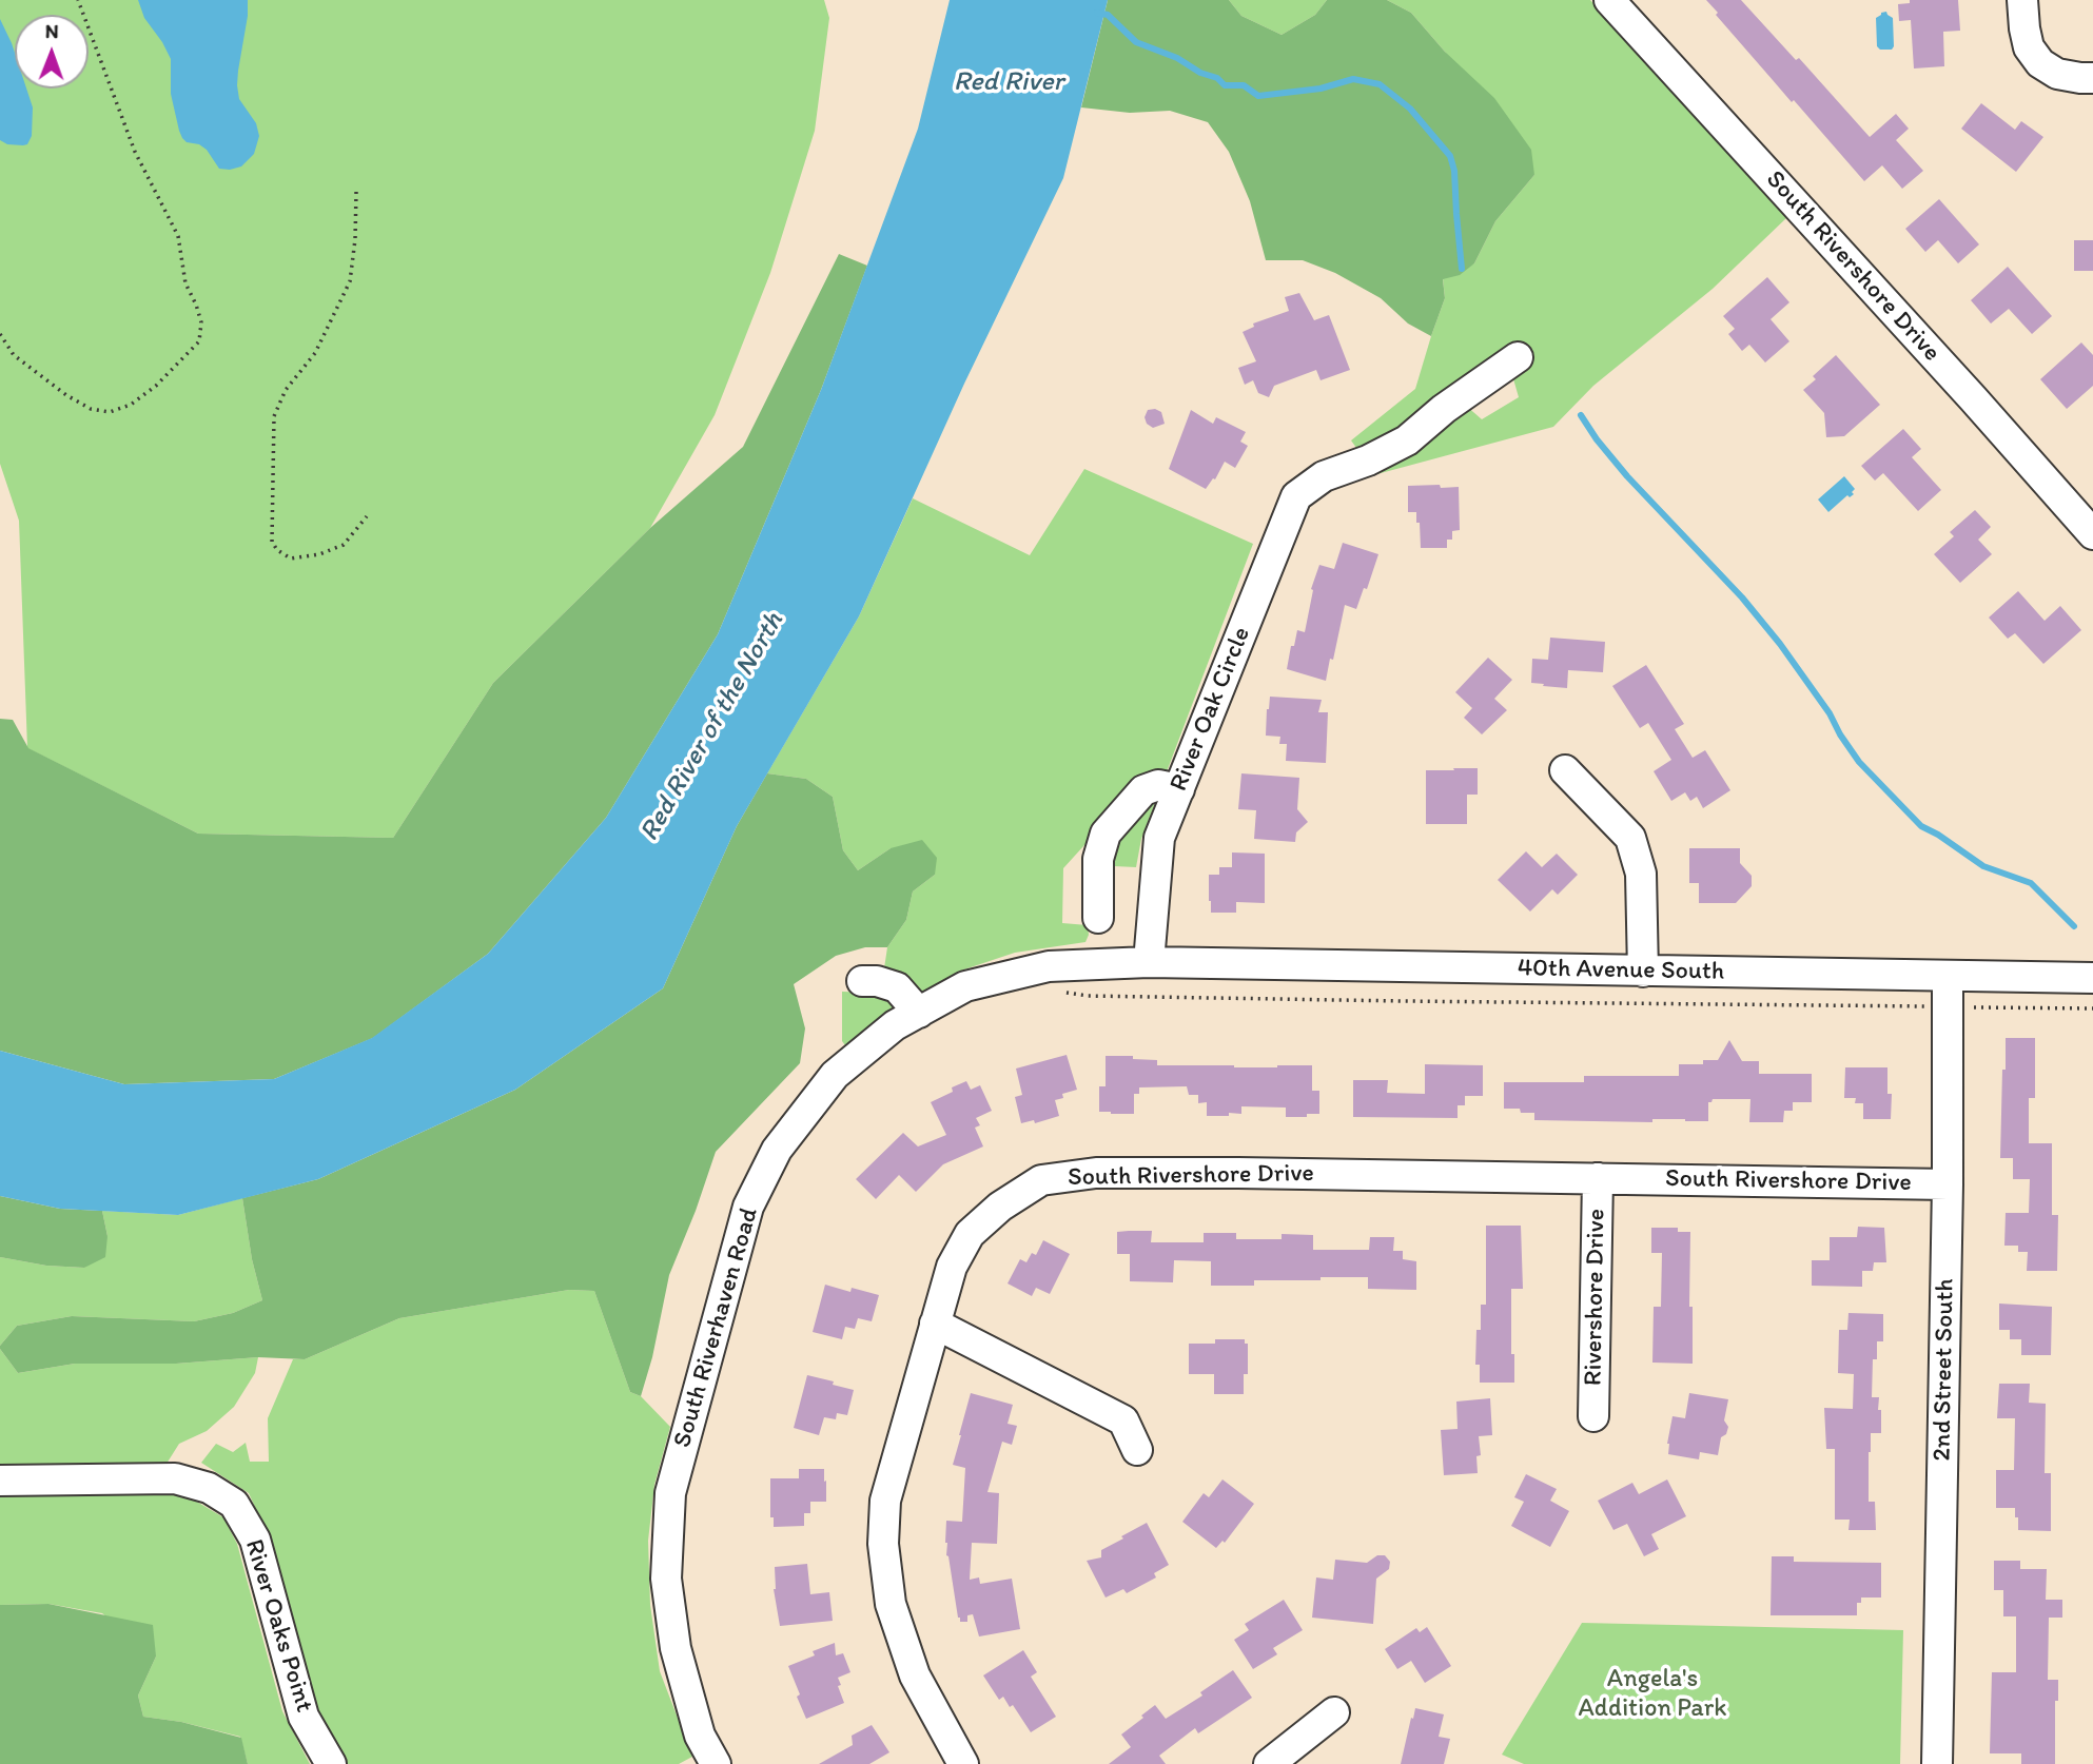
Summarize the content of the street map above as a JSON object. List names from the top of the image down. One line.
{"streets":{"street":["South Rivershore Drive","River Oak Circle","40th Avenue South","Rivershore Drive","South Riverhaven Road","2nd Street South","River Oaks Point"]},"crossings":[["South Rivershore Drive","Rivershore Drive"],["South Rivershore Drive","2nd Street South"],["River Oak Circle","40th Avenue South"],["River Oak Circle","South Riverhaven Road"],["40th Avenue South","South Riverhaven Road"],["40th Avenue South","2nd Street South"]],"water":["Red River","Red River of the North"],"parks":["Angela's Addition Park"],"north":"top"}
